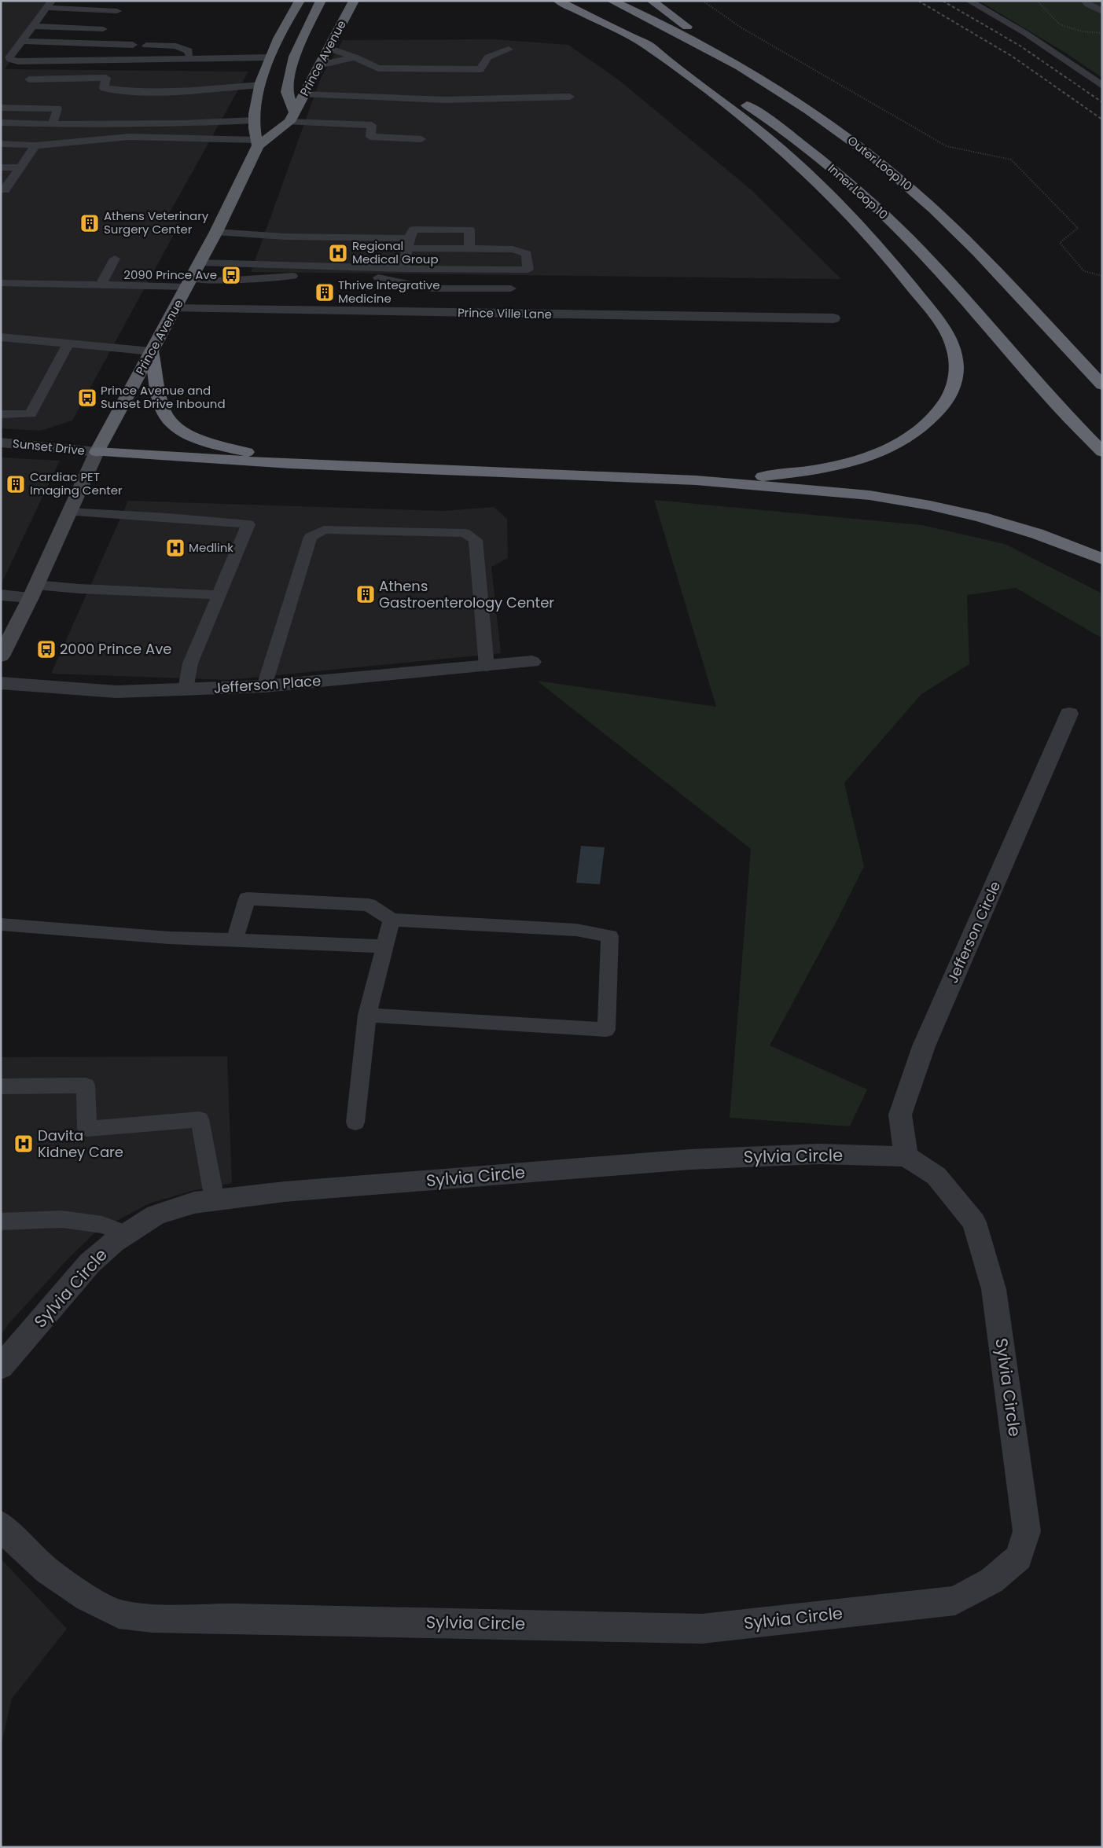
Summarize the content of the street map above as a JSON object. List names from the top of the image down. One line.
{"streets":{"highway":["Prince Avenue","Outer Loop 10","Inner Loop 10"],"street":["Prince Ville Lane","Sunset Drive","Jefferson Place","Jefferson Circle","Sylvia Circle"]},"crossings":[["Prince Avenue","Prince Ville Lane"],["Prince Avenue","Sunset Drive"],["Jefferson Circle","Sylvia Circle"]],"places":{"building":["Athens Veterinary Surgery Center","Thrive Integrative Medicine","Cardiac PET Imaging Center","Athens Gastroenterology Center"],"hospital":["Regional Medical Group","Medlink","Davita Kidney Care"],"bus stop":["2090 Prince Ave","Prince Avenue and Sunset Drive Inbound","2000 Prince Ave"]}}
